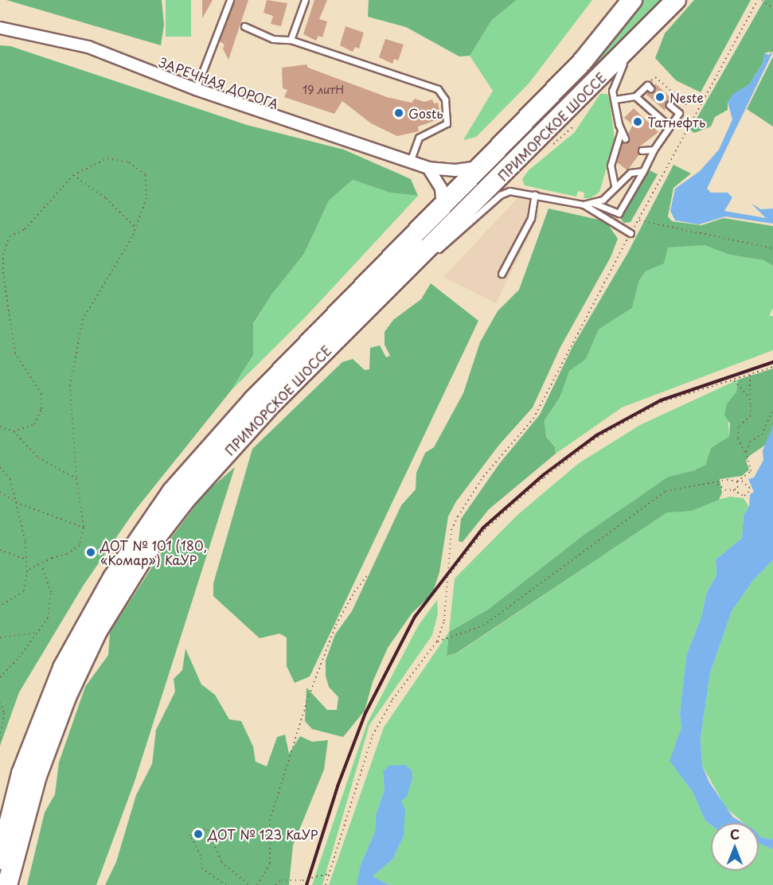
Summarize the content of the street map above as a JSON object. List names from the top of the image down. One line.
{"streets":{"highway":["ПРИМОРСКОЕ ШОССЕ"],"street":["ЗАРЕЧНАЯ ДОРОГА"]},"crossings":[["ЗАРЕЧНАЯ ДОРОГА","ПРИМОРСКОЕ ШОССЕ"]],"places":["Neste","Gostь","Татнефть","ДОТ № 101 (180, «Комар») КаУР","ДОТ № 123 КаУР"],"house_numbers":["19 литН"],"north":"top"}
